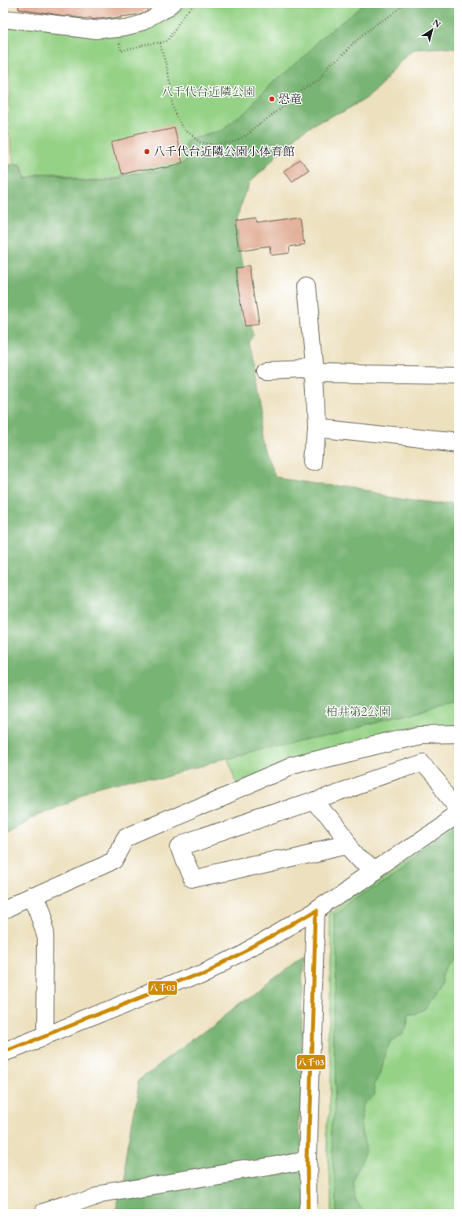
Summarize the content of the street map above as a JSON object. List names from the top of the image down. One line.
{"parks":["八千代台近隣公園","柏井第2公園"],"places":["恐竜","八千代台近隣公園小体育館"],"lines":["transit line 八千03"],"north":"top right"}
